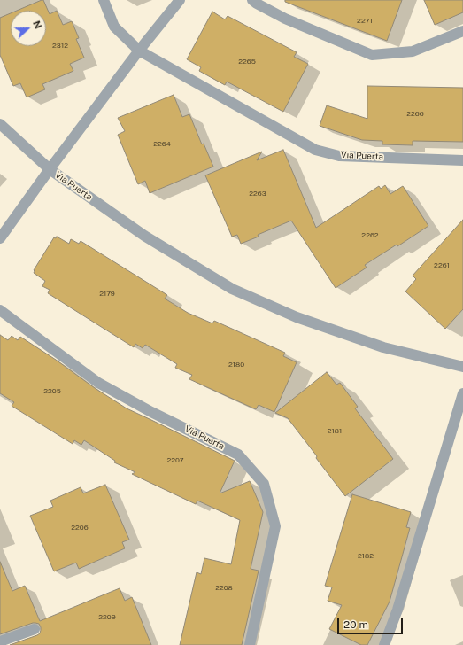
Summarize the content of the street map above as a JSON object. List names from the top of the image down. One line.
{"streets":{"street":["Via Puerta"]},"house_numbers":["2271","2312","2265","2266","2264","2263","2262","2261","2179","2180","2205","2181","2207","2206","2182","2208","2209"],"scale_bar":"20 m","north":"right"}
